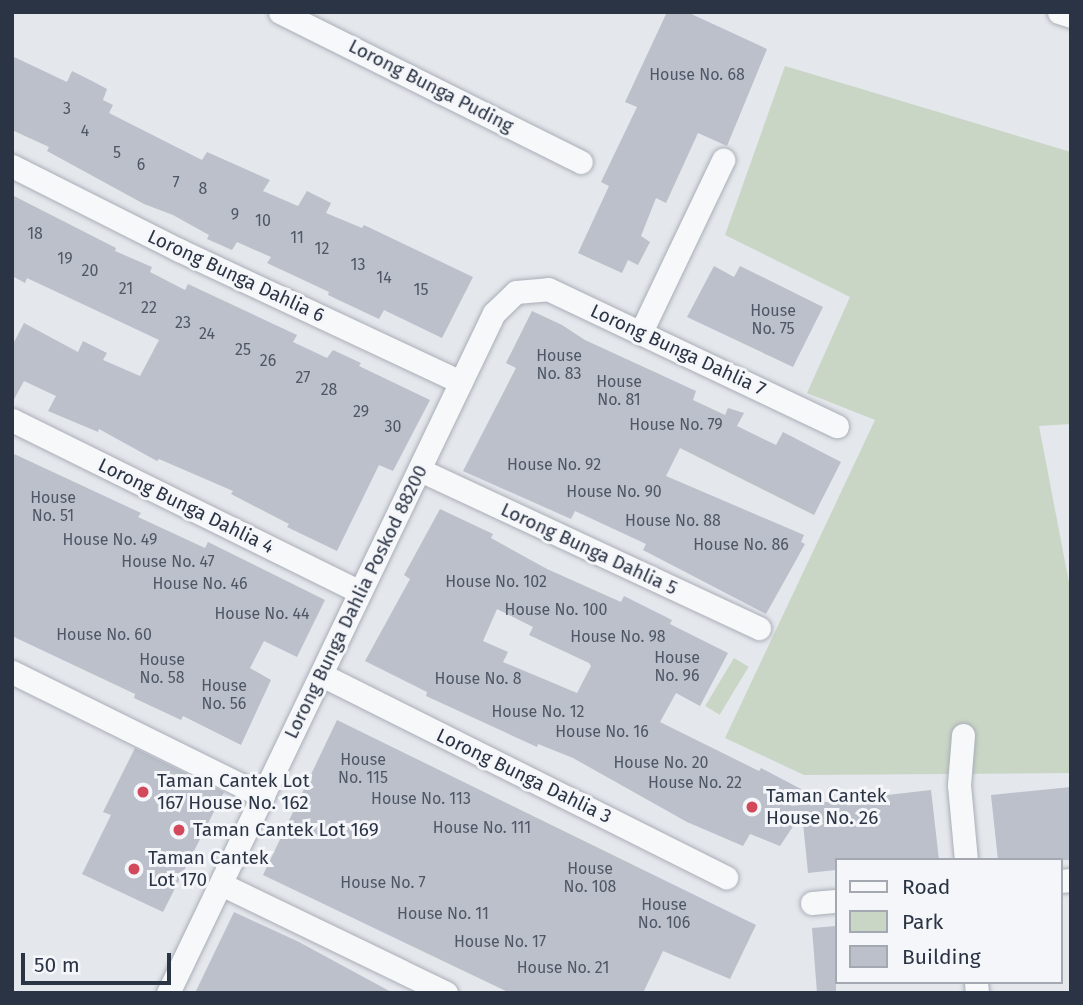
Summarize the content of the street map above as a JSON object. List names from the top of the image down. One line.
{"streets":{"street":["Lorong Bunga Puding","Lorong Bunga Dahlia 6","Lorong Bunga Dahlia 7","Lorong Bunga Dahlia 4","Lorong Bunga Dahlia 5","Lorong Bunga Dahlia Poskod 88200","Lorong Bunga Dahlia 3"]},"crossings":[["Lorong Bunga Dahlia 6","Lorong Bunga Dahlia Poskod 88200"],["Lorong Bunga Dahlia 7","Lorong Bunga Dahlia Poskod 88200"],["Lorong Bunga Dahlia 4","Lorong Bunga Dahlia Poskod 88200"],["Lorong Bunga Dahlia 5","Lorong Bunga Dahlia Poskod 88200"],["Lorong Bunga Dahlia Poskod 88200","Lorong Bunga Dahlia 3"]],"places":["Taman Cantek Lot 167 House No. 162","Taman Cantek House No. 26","Taman Cantek Lot 169","Taman Cantek Lot 170"],"house_numbers":["House No. 68","3","4","5","6","7","8","9","10","18","11","12","19","13","20","14","21","15","22","House No. 75","23","24","25","House No. 83","26","27","House No. 81","28","29","House No. 79","30","House No. 92","House No. 90","House No. 51","House No. 88","House No. 49","House No. 86","House No. 47","House No. 102","House No. 46","House No. 100","House No. 44","House No. 60","House No. 98","House No. 96","House No. 58","House No. 8","House No. 56","House No. 12","House No. 16","House No. 115","House No. 20","House No. 22","House No. 113","House No. 111","House No. 108","House No. 7","House No. 106","House No. 11","House No. 17","House No. 21"],"legend":["Road","Park","Building"],"scale_bar":"50 m"}
